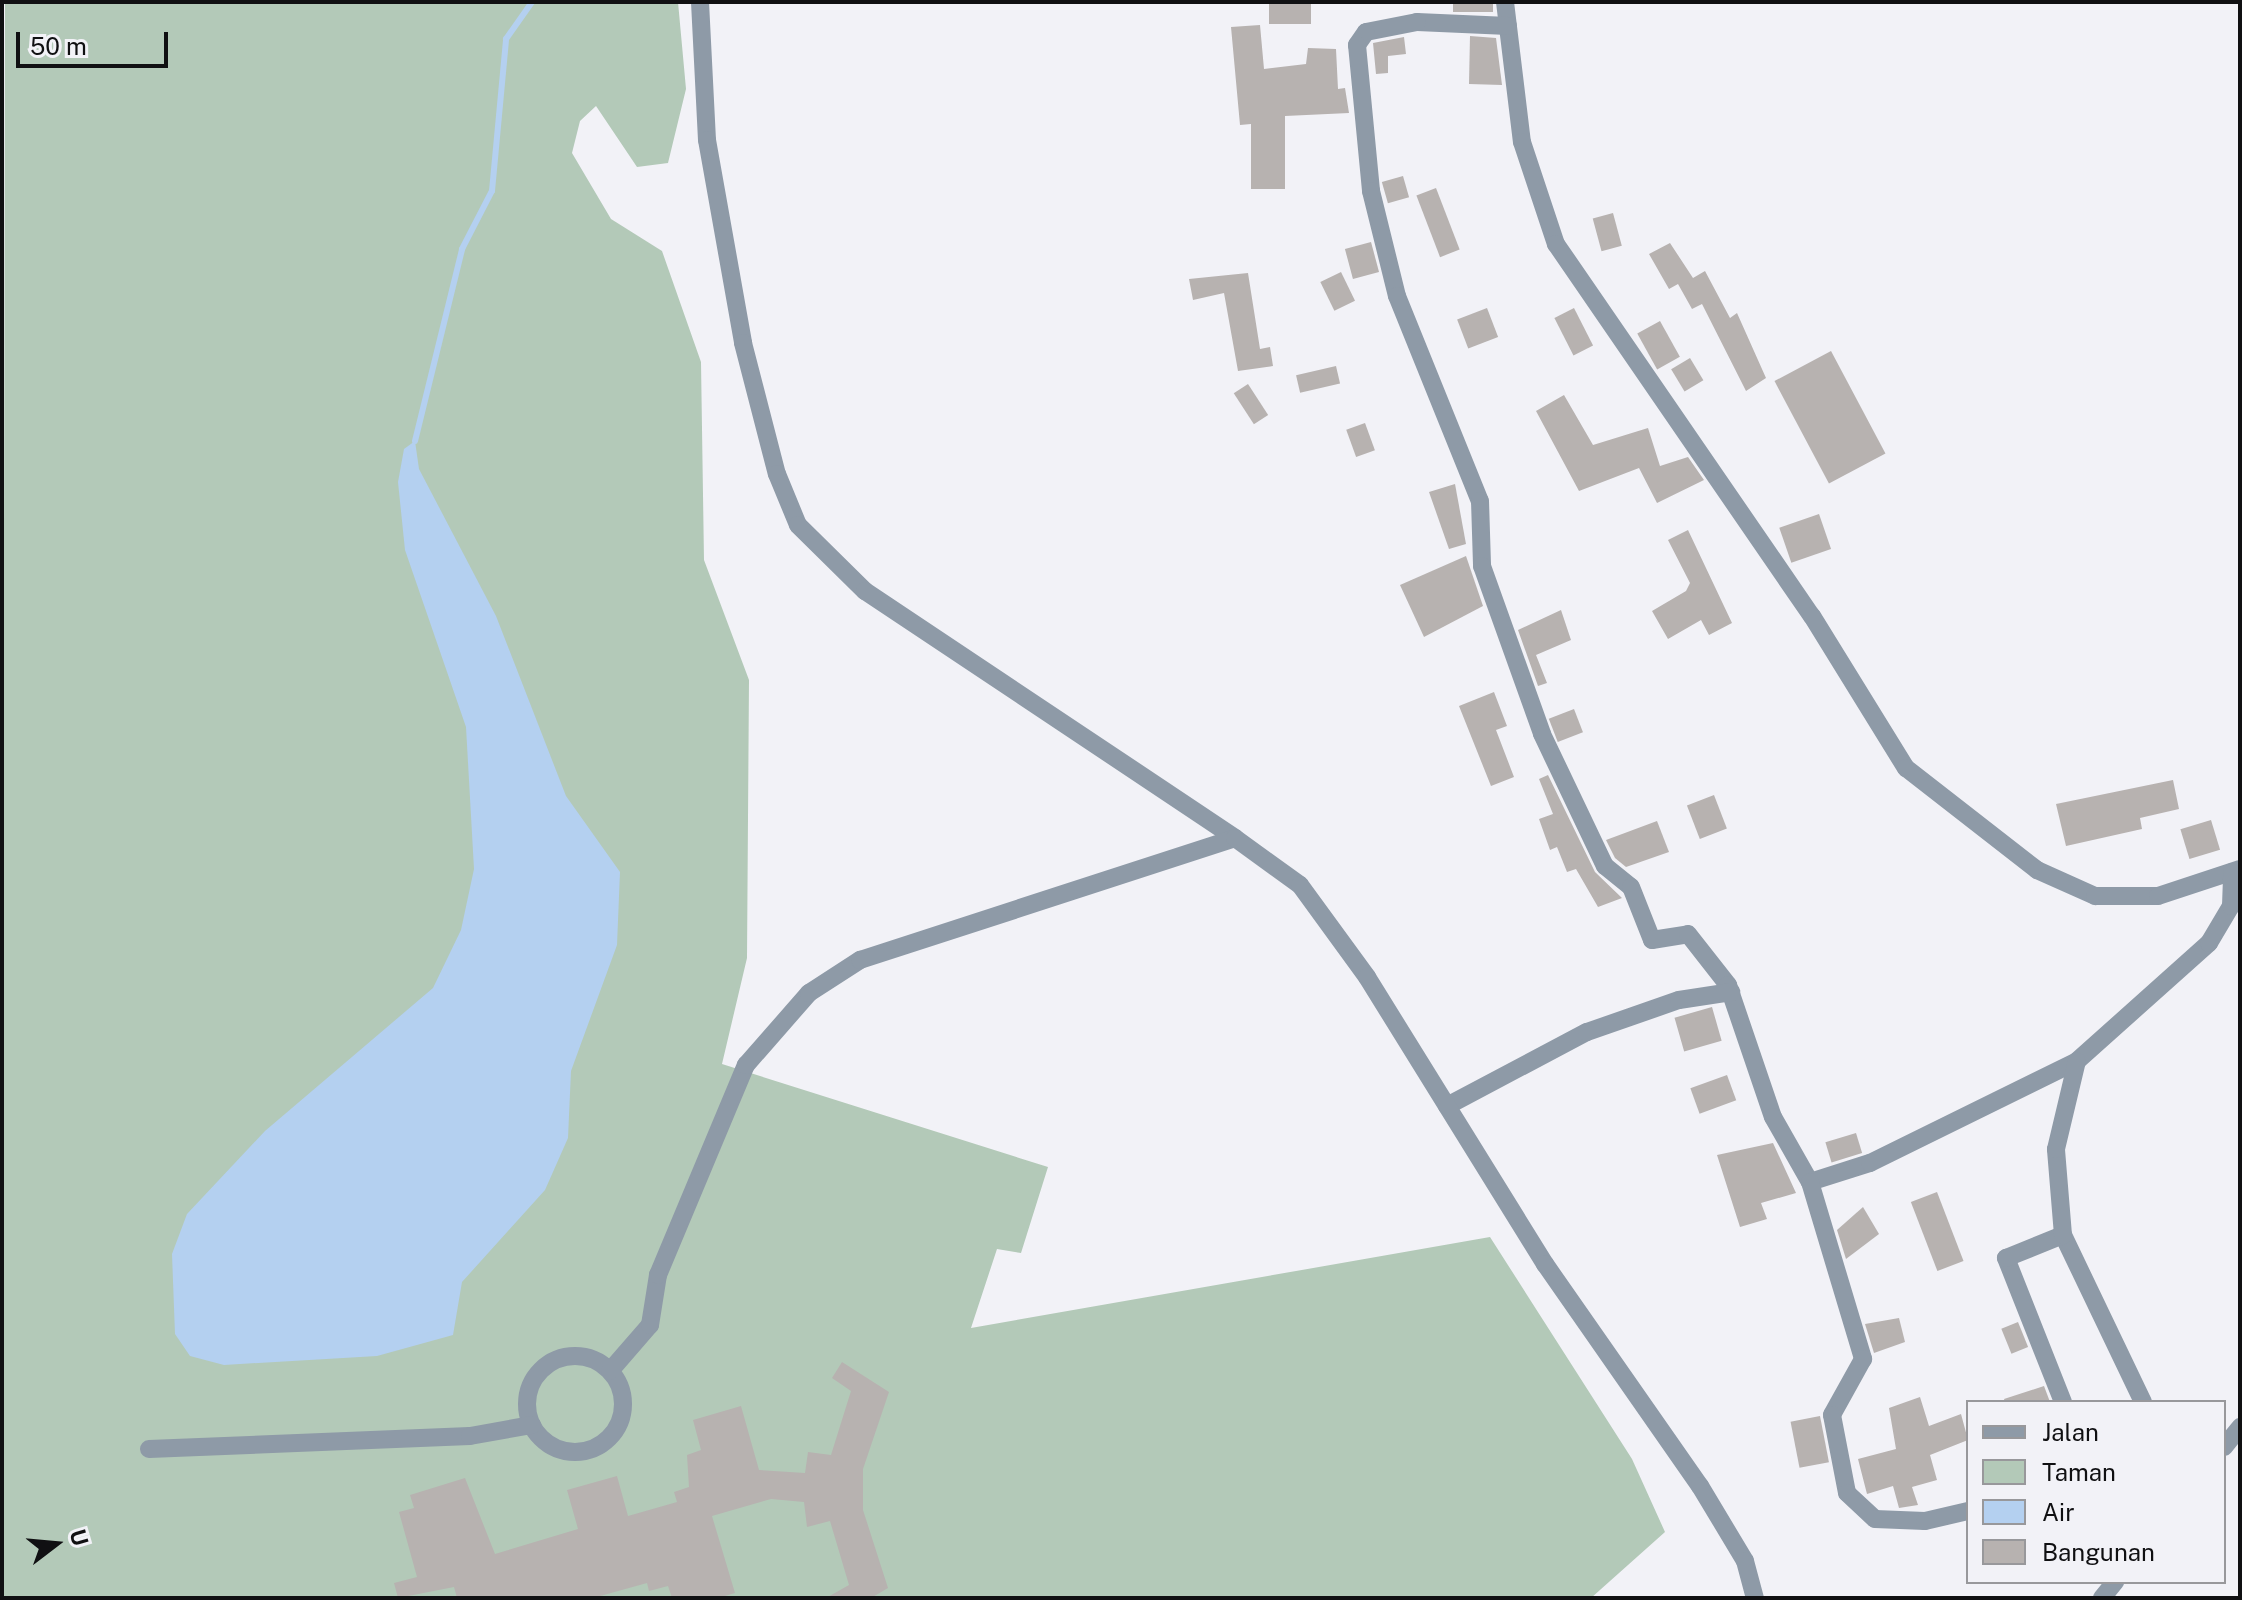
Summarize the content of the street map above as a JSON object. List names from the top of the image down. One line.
{"legend":["Jalan","Taman","Air","Bangunan"],"scale_bar":"50 m","north":"right"}
